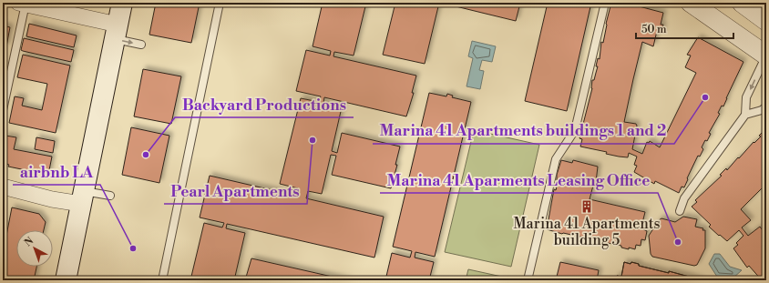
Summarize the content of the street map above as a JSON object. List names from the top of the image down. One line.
{"places":{"other":["Marina 41 Apartments buildings 1 and 2","Pearl Apartments","Backyard Productions","Marina 41 Aparments Leasing Office","airbnb LA"],"building":["Marina 41 Apartments building 5"]},"scale_bar":"50 m","north":"top left"}
